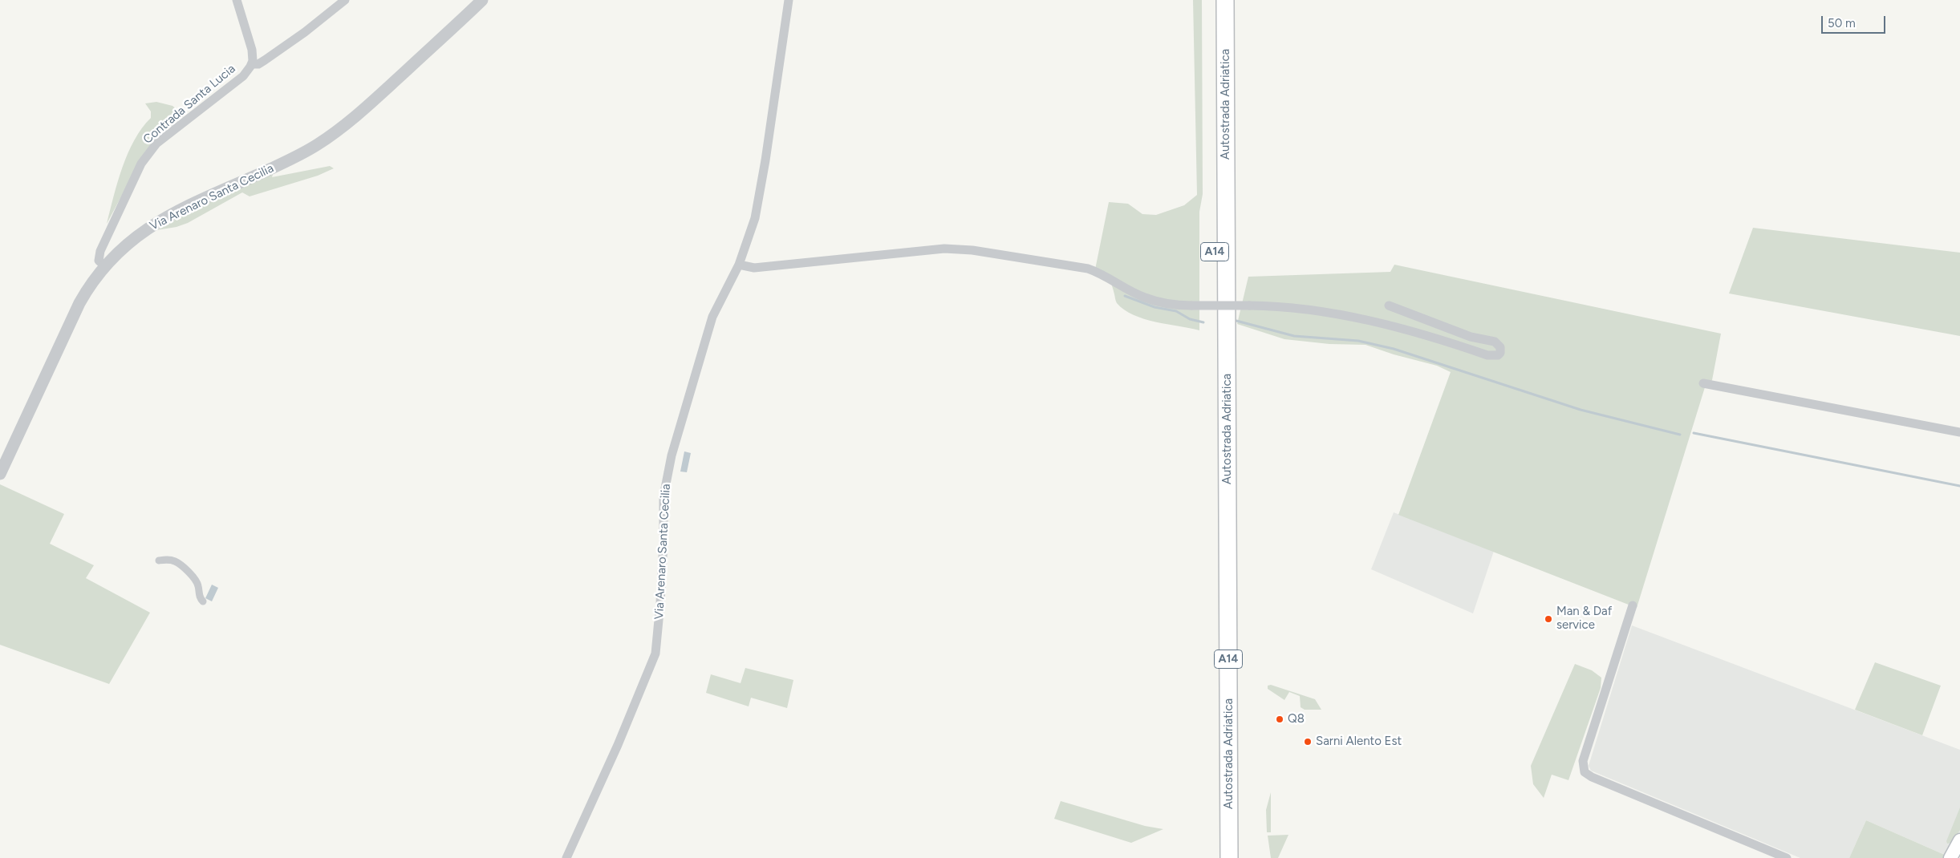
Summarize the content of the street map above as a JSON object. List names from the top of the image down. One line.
{"streets":{"highway":["Autostrada Adriatica","A14"],"street":["Contrada Santa Lucia","Via Arenaro Santa Cecilia"]},"crossings":[["Contrada Santa Lucia","Via Arenaro Santa Cecilia"]],"places":["Man & Daf service","Q8","Sarni Alento Est"],"scale_bar":"50 m"}
